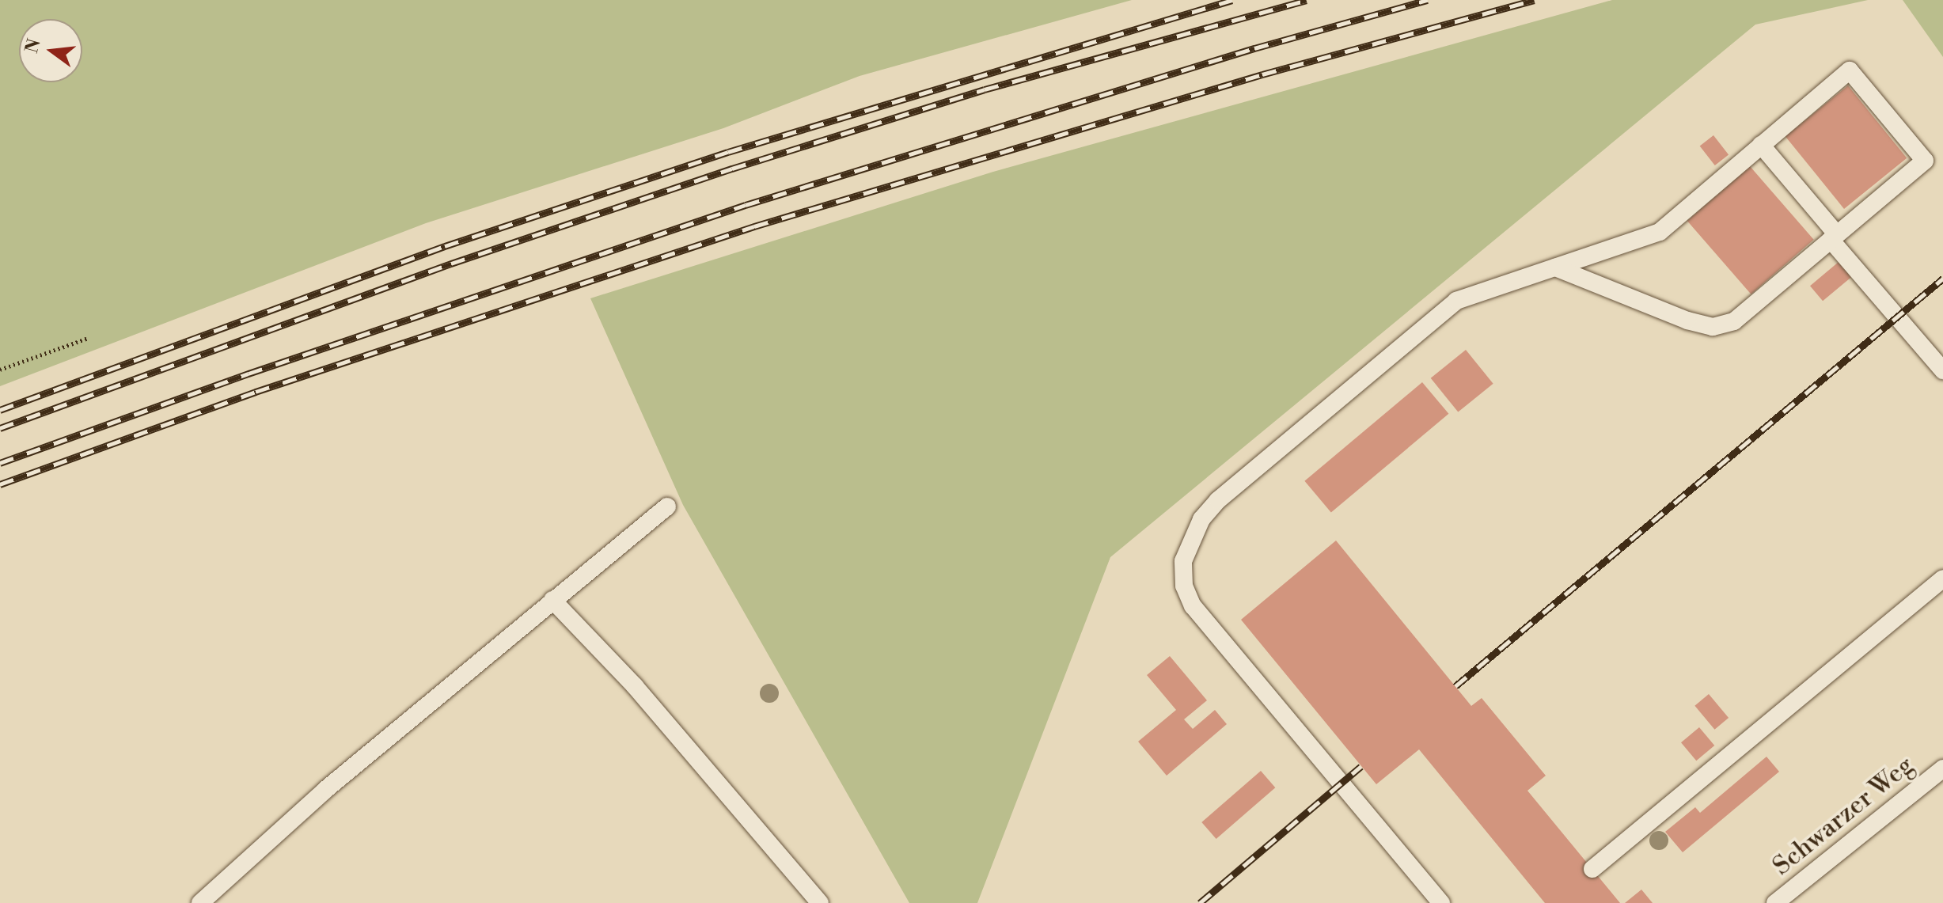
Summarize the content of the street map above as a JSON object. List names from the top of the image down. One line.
{"streets":{"lane":["Schwarzer Weg"]},"north":"left"}
